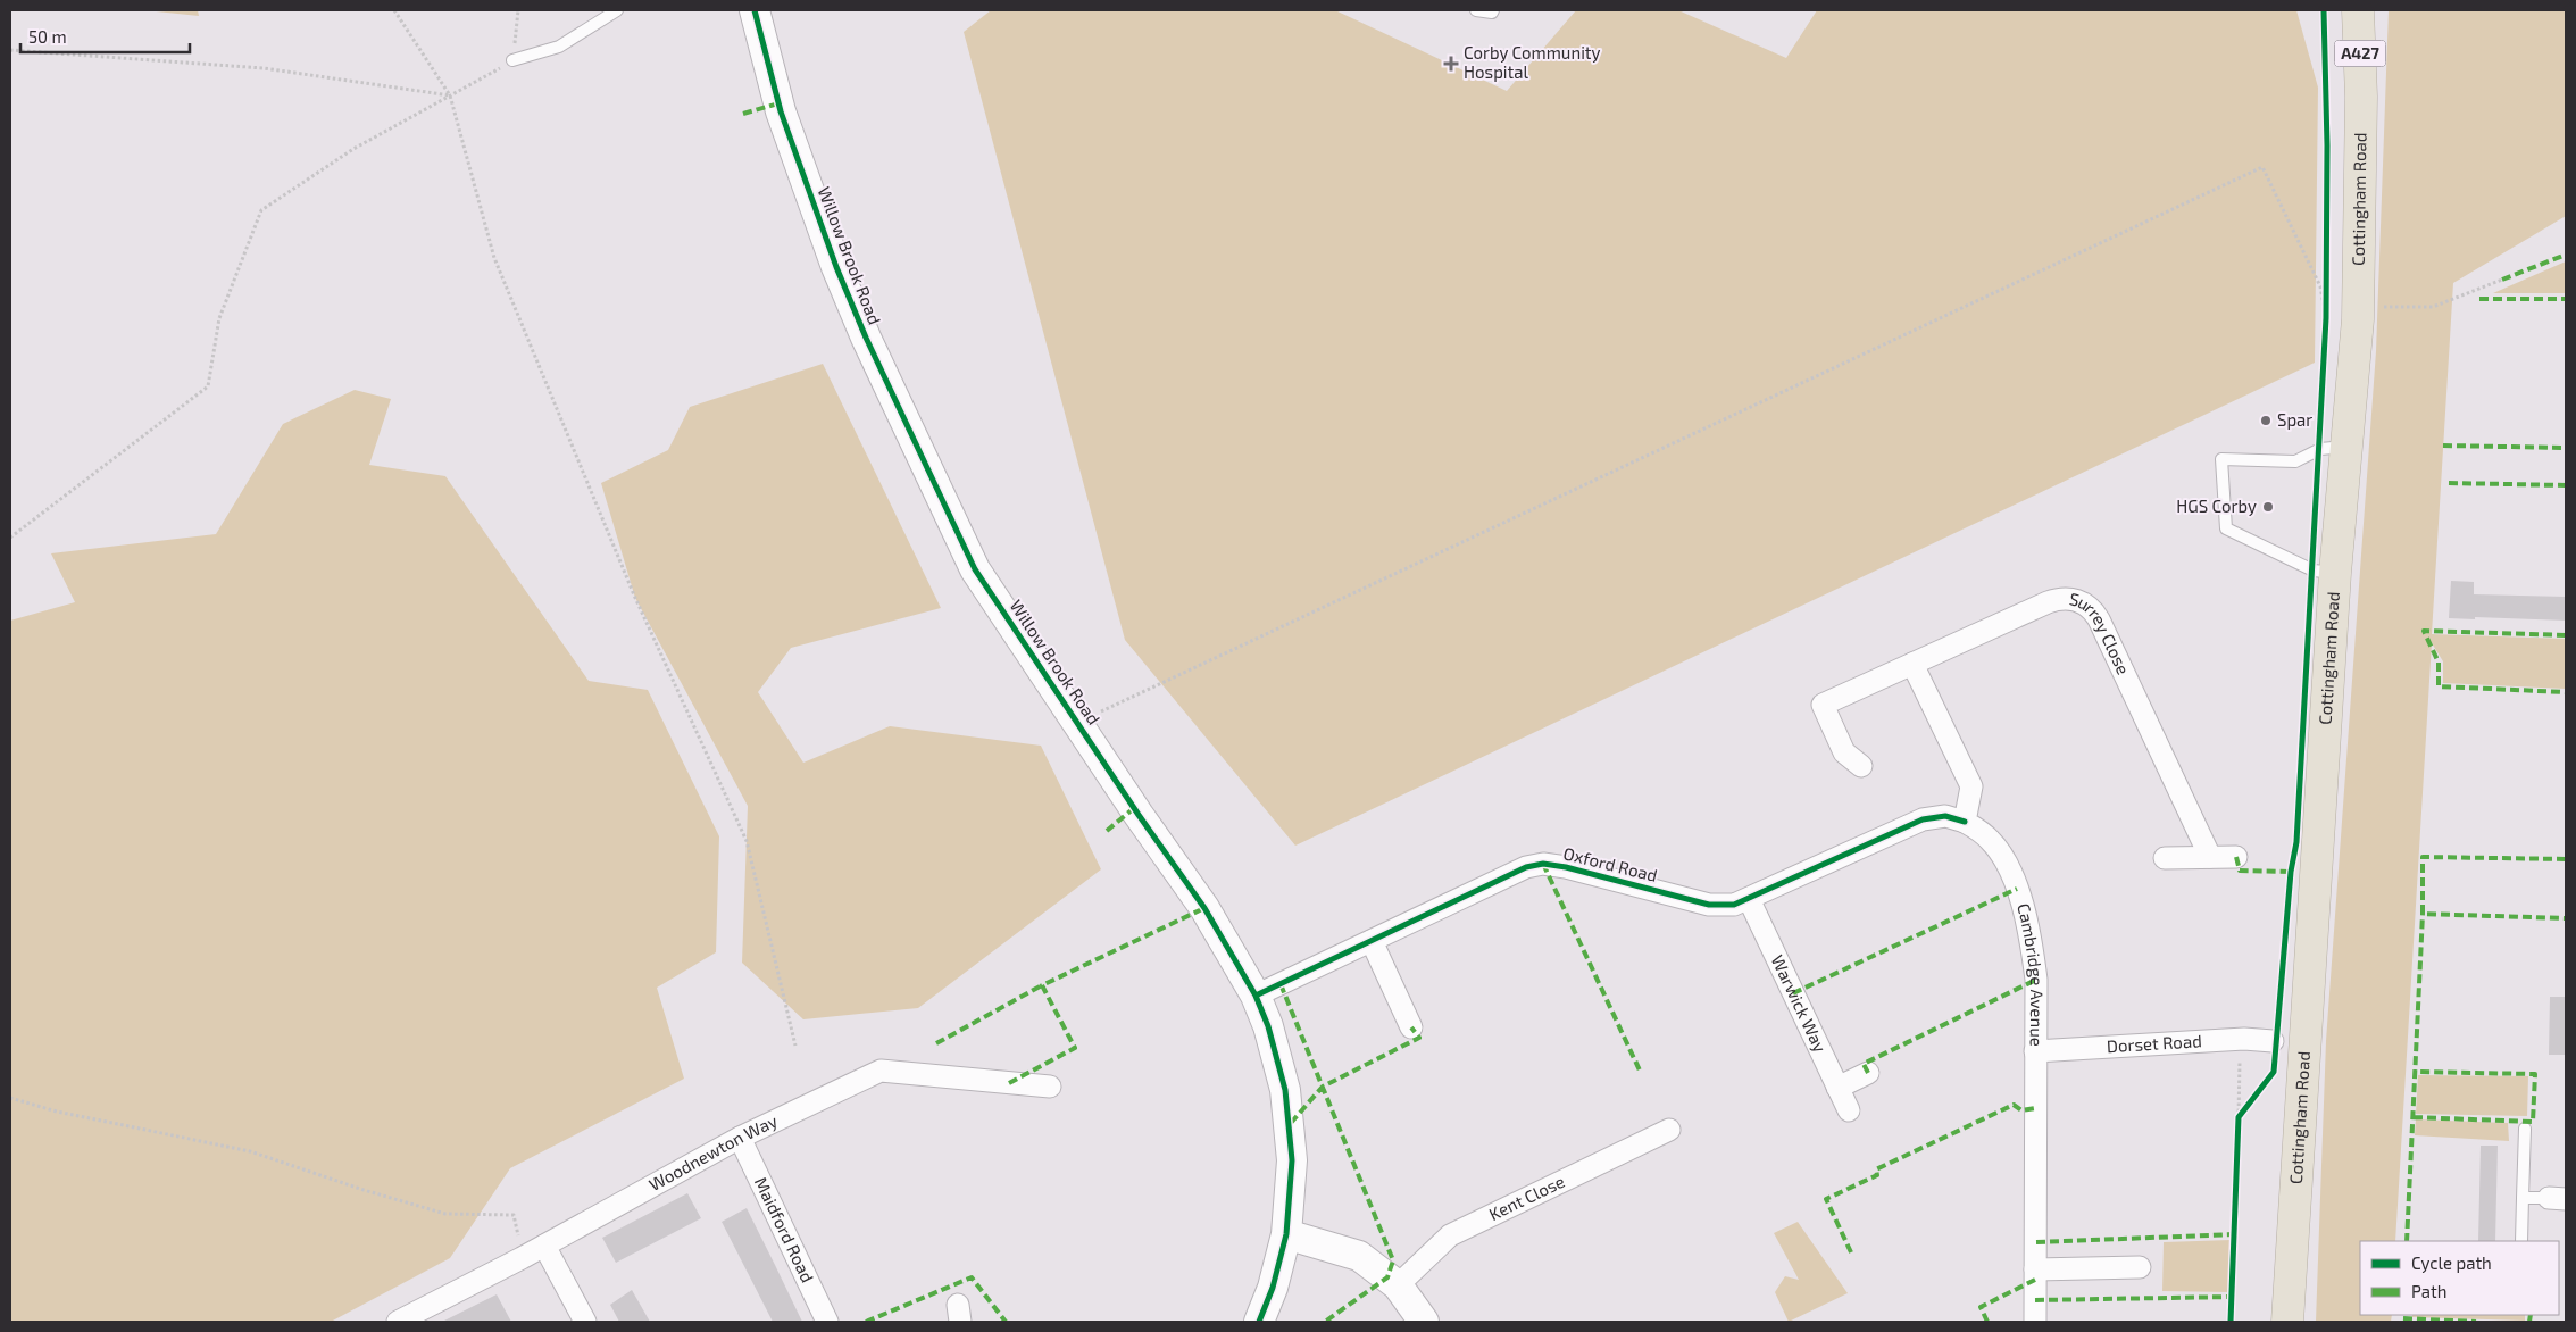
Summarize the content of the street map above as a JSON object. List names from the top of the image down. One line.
{"streets":{"highway":["A427","Cottingham Road"],"street":["Willow Brook Road","Surrey Close","Oxford Road","Cambridge Avenue","Warwick Way","Dorset Road","Woodnewton Way","Kent Close","Maidford Road"]},"crossings":[["Willow Brook Road","Oxford Road"],["Oxford Road","Cambridge Avenue"],["Oxford Road","Warwick Way"],["Cambridge Avenue","Dorset Road"],["Woodnewton Way","Maidford Road"]],"places":{"health":["Corby Community Hospital"],"other":["Spar","HGS Corby"]},"legend":["Cycle path","Path"],"scale_bar":"50 m"}
